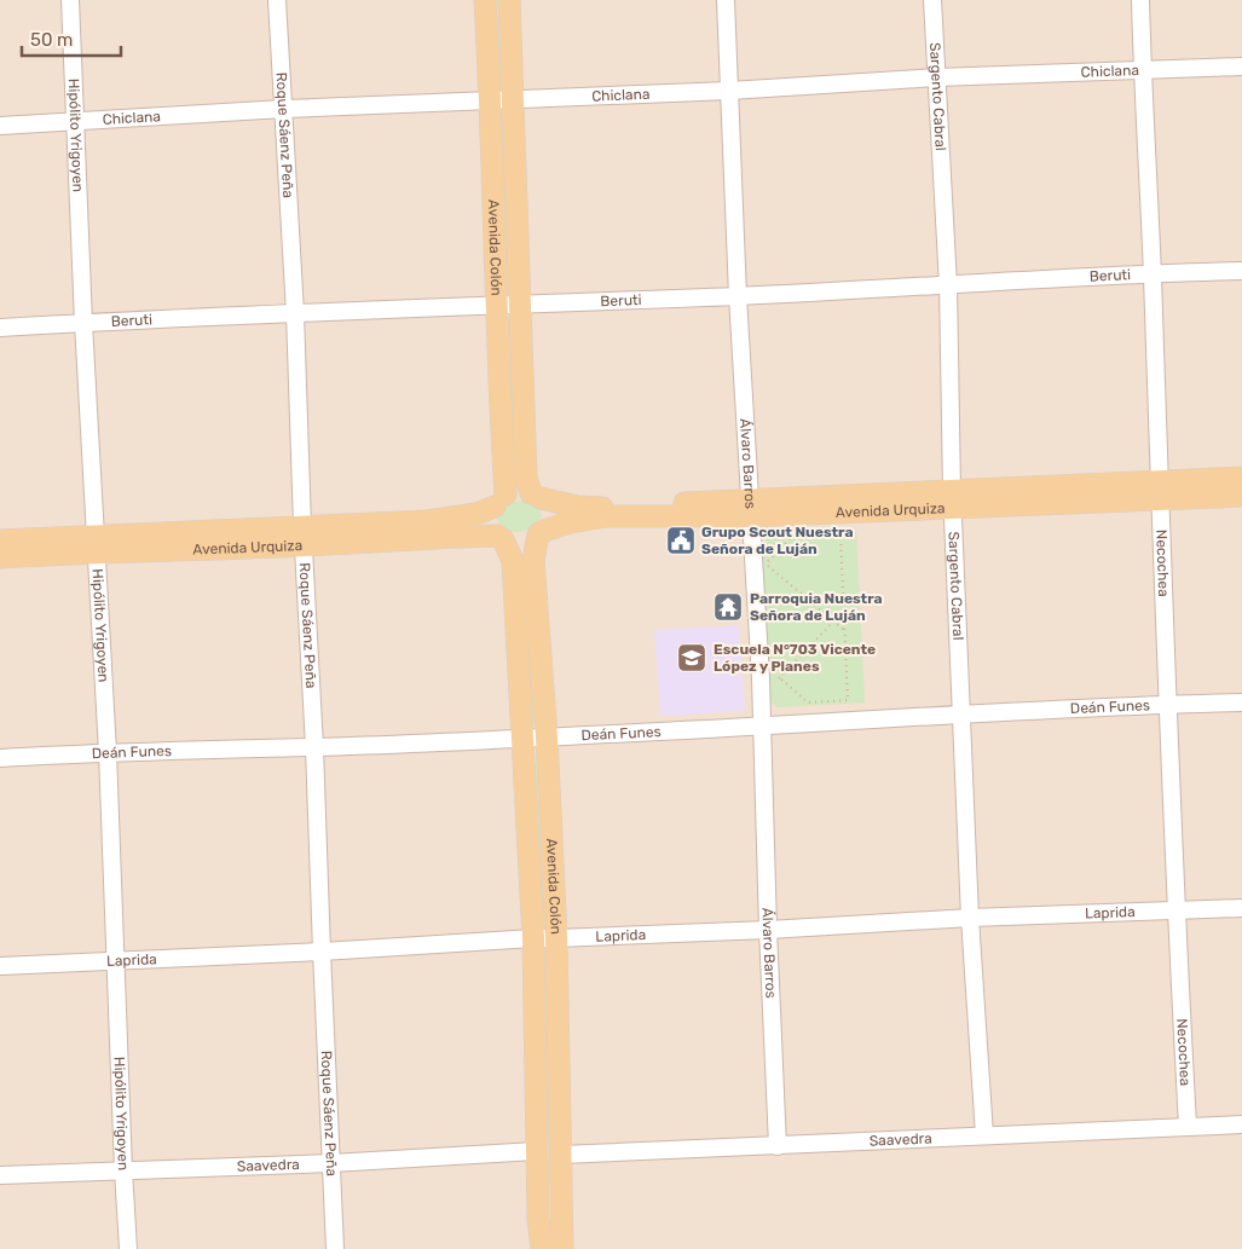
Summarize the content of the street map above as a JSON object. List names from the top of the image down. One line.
{"streets":{"main road":["Avenida Colón","Avenida Urquiza"],"street":["Chiclana","Sargento Cabral","Hipólito Yrigoyen","Roque Sáenz Peña","Beruti","Álvaro Barros","Necochea","Deán Funes","Laprida","Saavedra"]},"crossings":[["Chiclana","Sargento Cabral"],["Chiclana","Hipólito Yrigoyen"],["Chiclana","Roque Sáenz Peña"],["Chiclana","Avenida Colón"],["Chiclana","Álvaro Barros"],["Chiclana","Necochea"],["Sargento Cabral","Beruti"],["Sargento Cabral","Avenida Urquiza"],["Sargento Cabral","Deán Funes"],["Sargento Cabral","Laprida"],["Sargento Cabral","Saavedra"],["Hipólito Yrigoyen","Beruti"],["Hipólito Yrigoyen","Avenida Urquiza"],["Hipólito Yrigoyen","Deán Funes"],["Hipólito Yrigoyen","Laprida"],["Hipólito Yrigoyen","Saavedra"],["Roque Sáenz Peña","Beruti"],["Roque Sáenz Peña","Avenida Urquiza"],["Roque Sáenz Peña","Deán Funes"],["Roque Sáenz Peña","Laprida"],["Roque Sáenz Peña","Saavedra"],["Avenida Colón","Beruti"],["Avenida Colón","Avenida Urquiza"],["Avenida Colón","Deán Funes"],["Avenida Colón","Laprida"],["Avenida Colón","Saavedra"],["Beruti","Álvaro Barros"],["Beruti","Necochea"],["Álvaro Barros","Avenida Urquiza"],["Álvaro Barros","Deán Funes"],["Álvaro Barros","Laprida"],["Álvaro Barros","Saavedra"],["Avenida Urquiza","Necochea"],["Necochea","Deán Funes"],["Necochea","Laprida"],["Necochea","Saavedra"]],"places":{"public building":["Grupo Scout Nuestra Señora de Luján"],"temple":["Parroquia Nuestra Señora de Luján"],"school or university":["Escuela N°703 Vicente López y Planes"]},"scale_bar":"50 m"}
